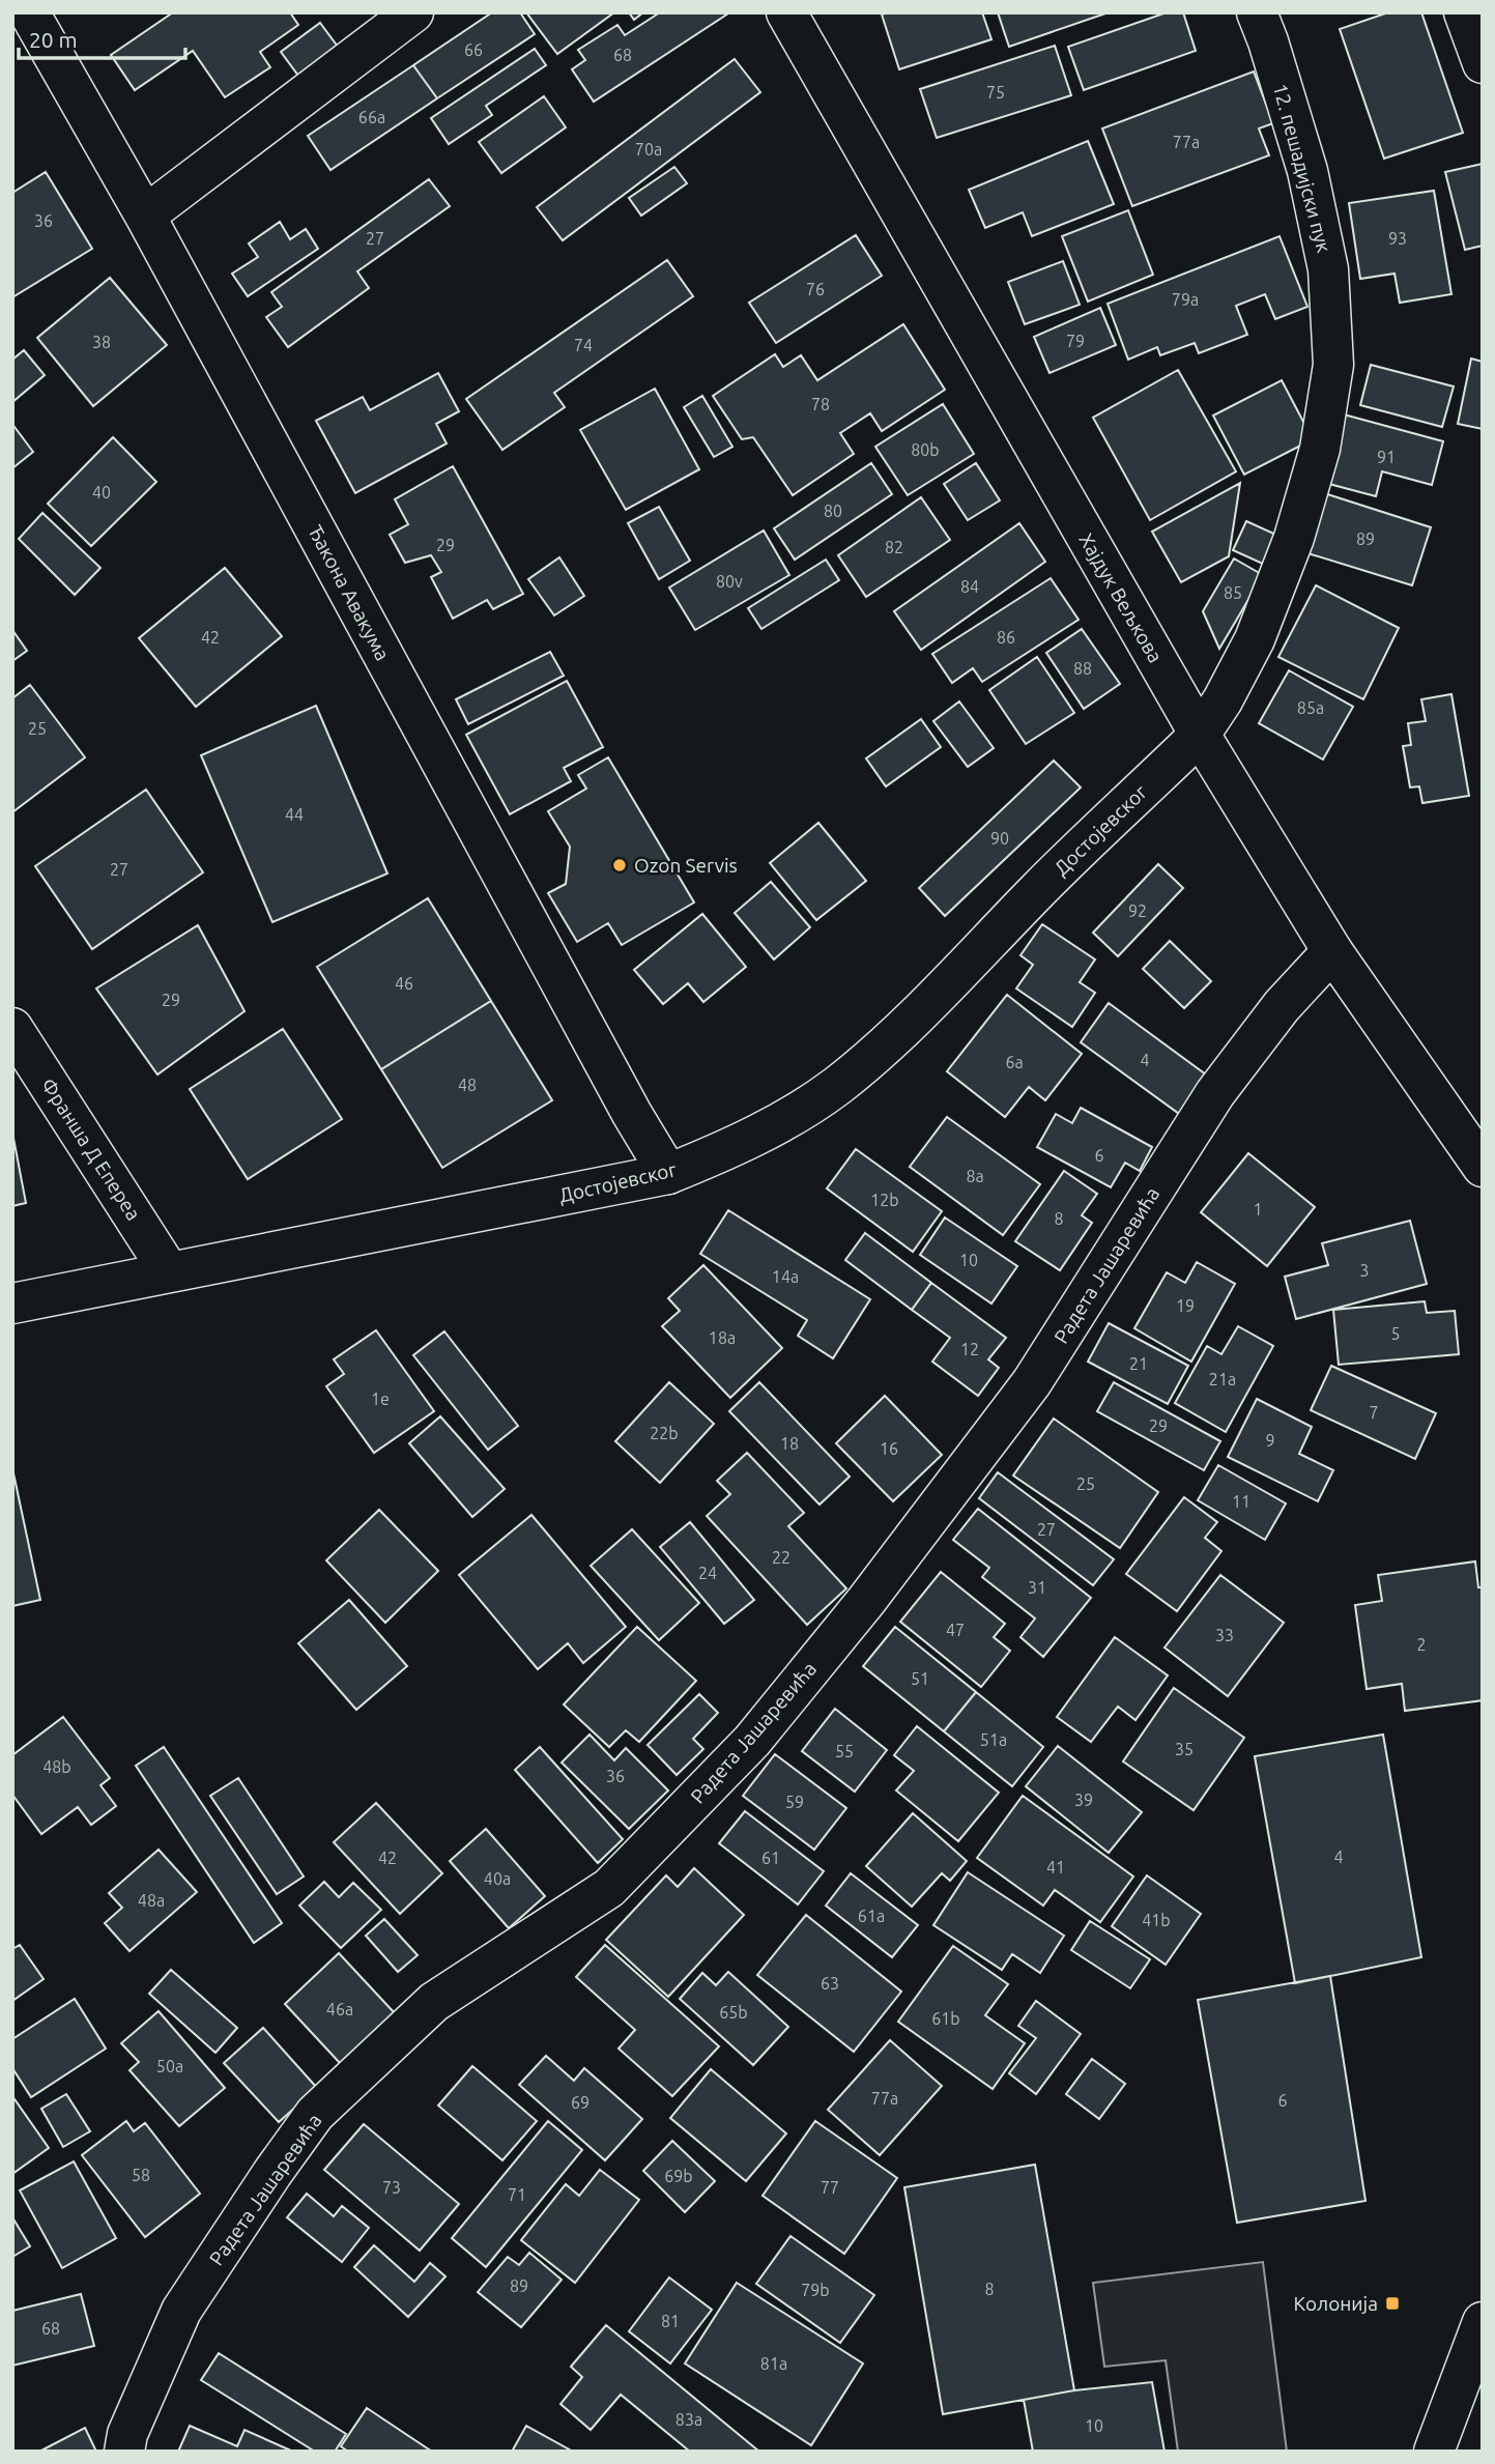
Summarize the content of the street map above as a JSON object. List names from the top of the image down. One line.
{"streets":{"street":["12. пешадијски пук","Ђакона Авакума","Хајдук Вељкова","Достојевског","Франша Д Епереа","Радета Јашаревића"]},"crossings":[["12. пешадијски пук","Хајдук Вељкова"],["12. пешадијски пук","Достојевског"],["Ђакона Авакума","Достојевског"],["Хајдук Вељкова","Достојевског"],["Хајдук Вељкова","Радета Јашаревића"],["Достојевског","Франша Д Епереа"]],"places":{"other":["Ozon Servis"],"transit":["Колонија"]},"house_numbers":["66","68","75","66a","77a","70a","36","27","93","76","79a","79","38","74","78","80b","91","40","80","89","29","82","80v","84","85","42","86","88","85a","25","44","90","27","92","46","29","4","6a","48","6","8a","12b","1","8","10","3","14a","19","5","18a","12","21","21a","1e","7","29","22b","9","18","16","25","11","27","22","24","31","47","33","2","51","51a","35","55","48b","36","39","59","4","42","61","41","40a","48a","61a","41b","63","46a","65b","61b","50a","77a","6","69","58","69b","73","77","71","89","8","79b","81","68","81a","83a","10"],"scale_bar":"20 m"}
